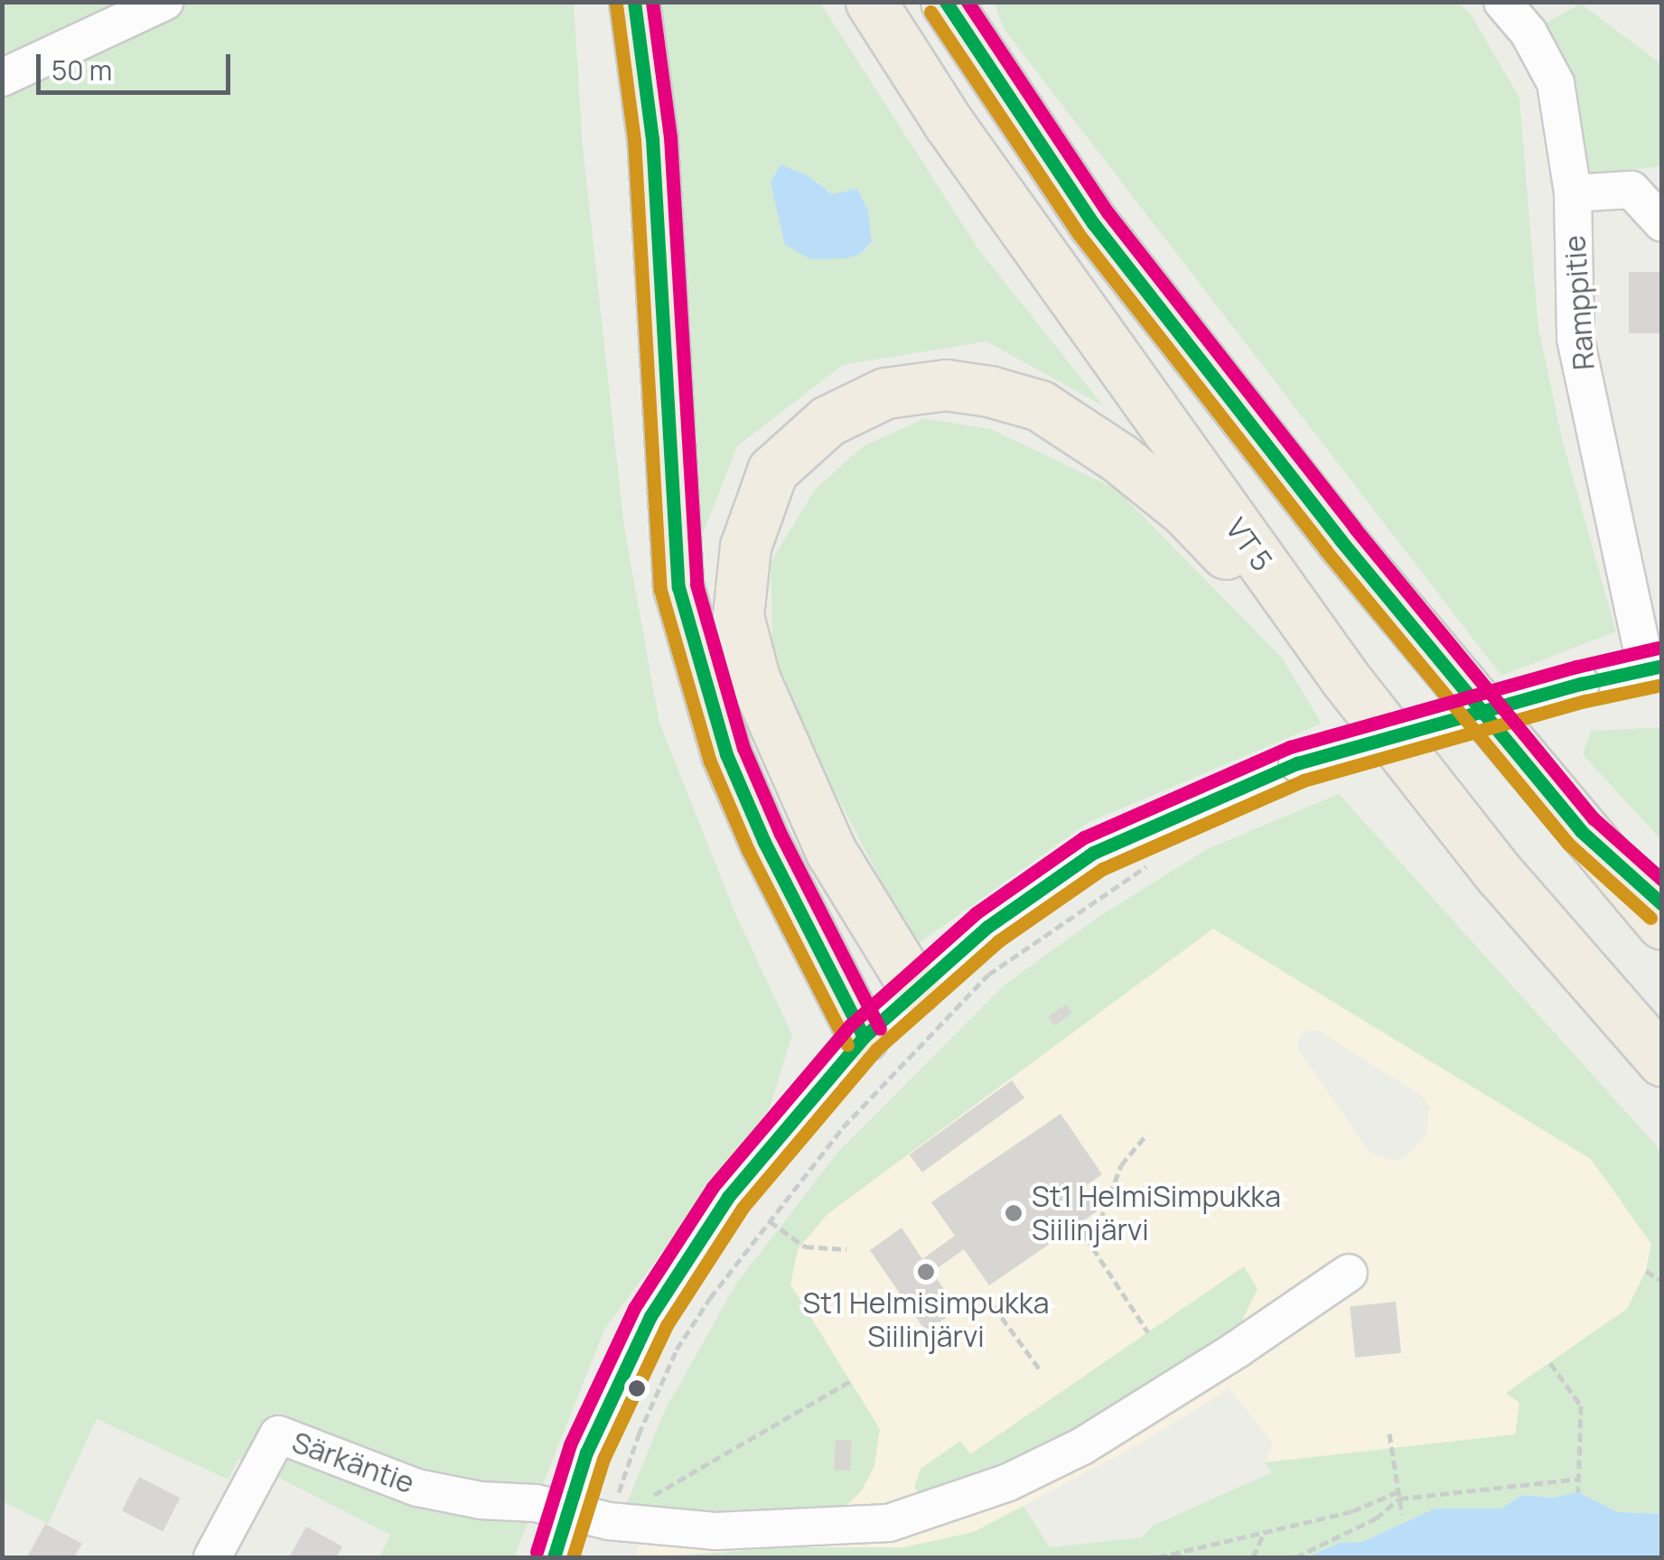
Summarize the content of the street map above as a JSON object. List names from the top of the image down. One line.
{"streets":{"highway":["VT 5"],"street":["Ramppitie","Särkäntie"]},"places":["St1 HelmiSimpukka Siilinjärvi","St1 Helmisimpukka Siilinjärvi"],"lines":["transit line 50"],"scale_bar":"50 m"}
